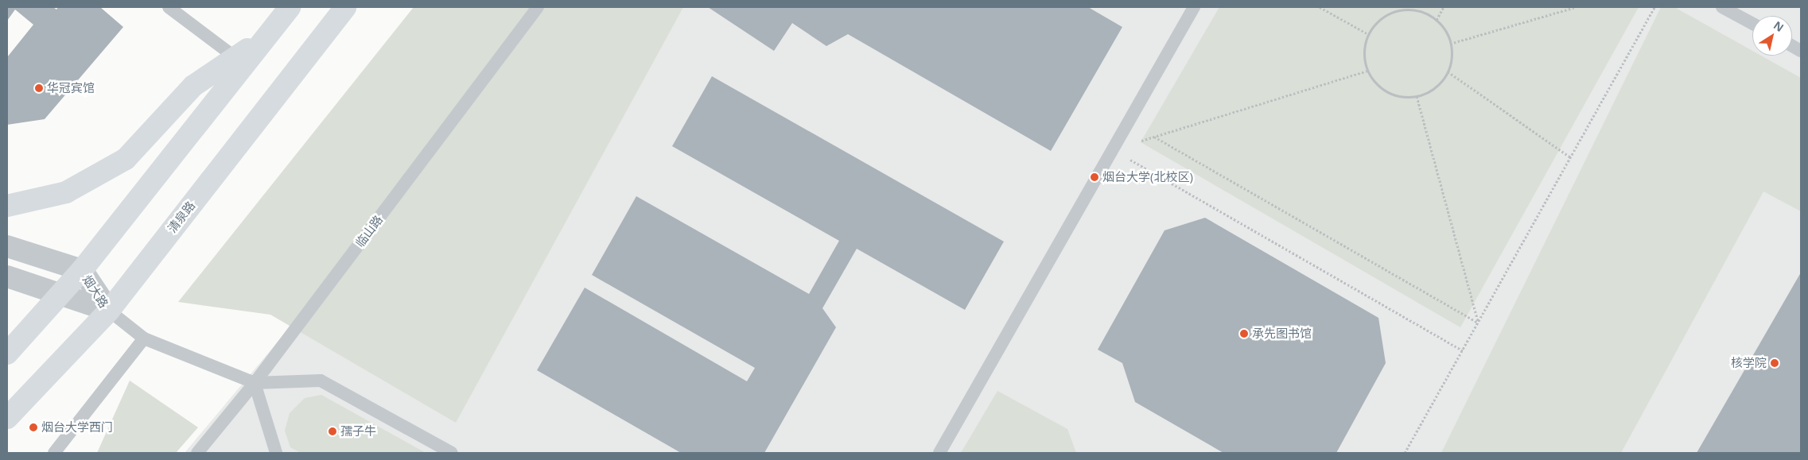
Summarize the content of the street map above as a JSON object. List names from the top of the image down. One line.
{"streets":{"main road":["清泉路"],"street":["烟大路"],"lane":["临山路"]},"crossings":[["清泉路","烟大路"]],"places":["华冠宾馆","烟台大学(北校区)","承先图书馆","核学院","烟台大学西门","孺子牛"],"north":"top right"}
